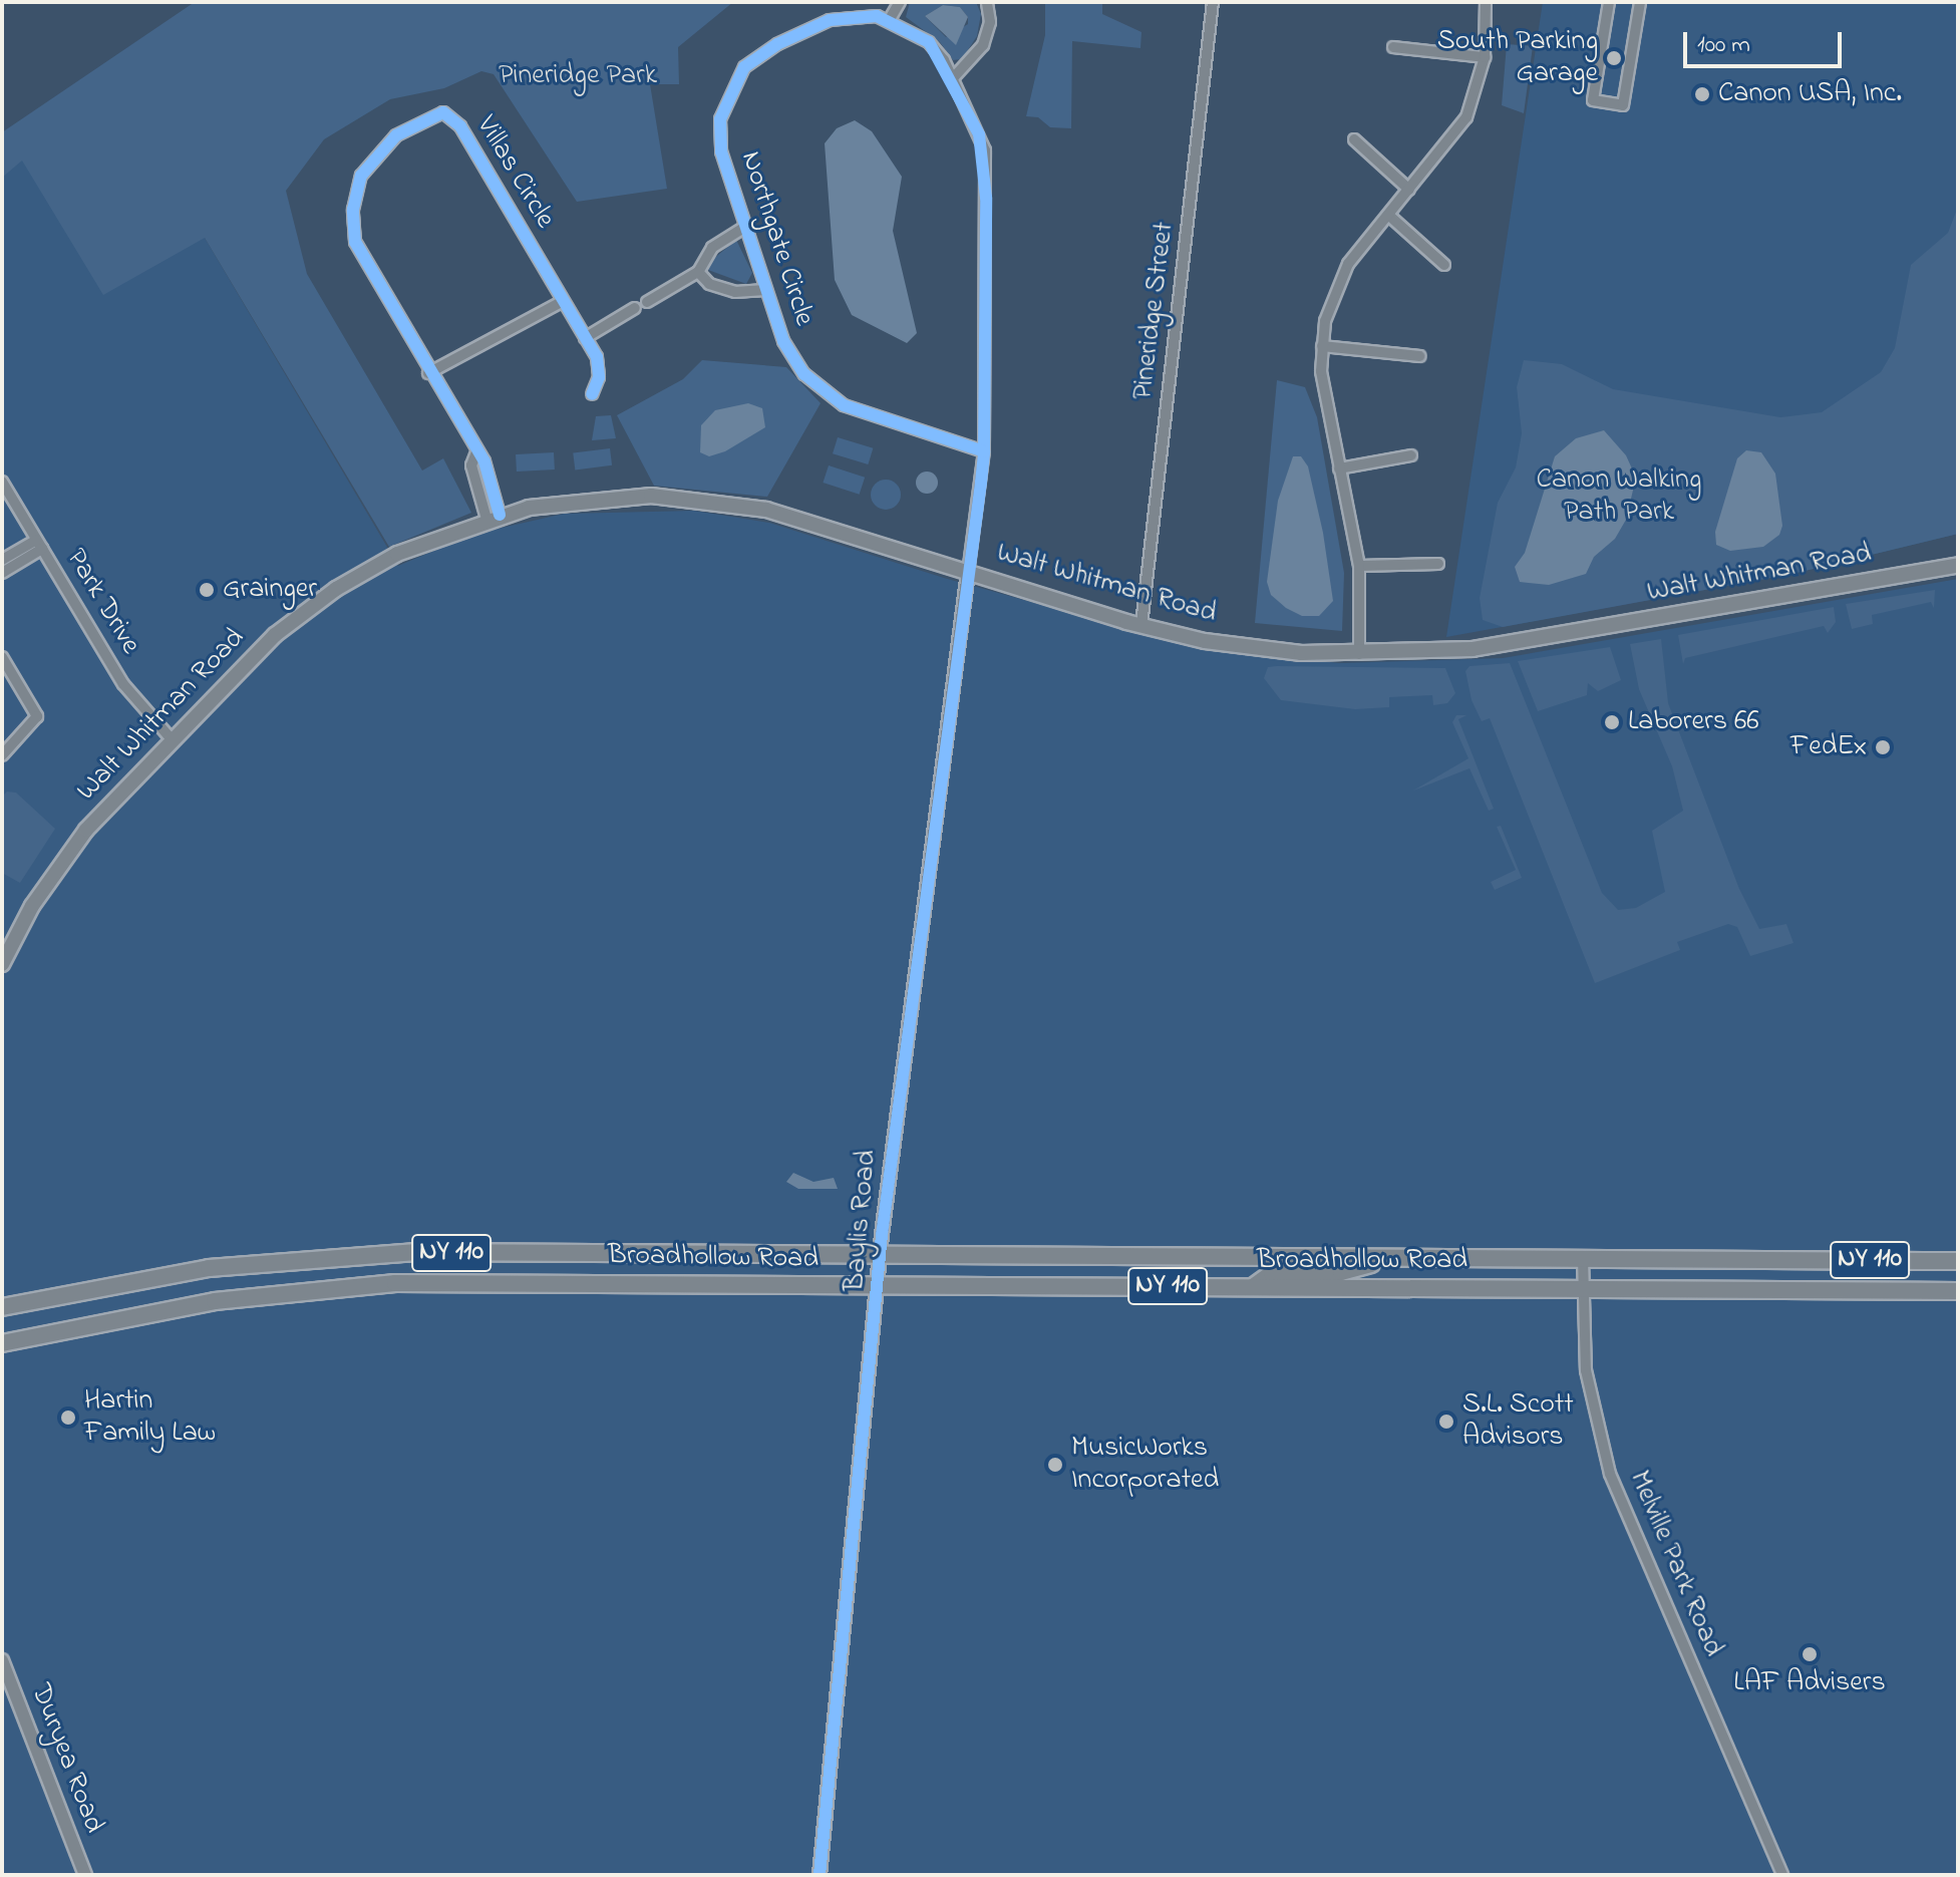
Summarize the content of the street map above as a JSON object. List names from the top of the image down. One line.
{"streets":{"main road":["Walt Whitman Road","NY 110","Broadhollow Road"],"street":["Villas Circle","Northgate Circle","Pineridge Street","Park Drive","Baylis Road","Melville Park Road","Duryea Road"]},"crossings":[["Villas Circle","Walt Whitman Road"],["Northgate Circle","Walt Whitman Road"],["Northgate Circle","Baylis Road"],["Pineridge Street","Walt Whitman Road"],["Walt Whitman Road","Park Drive"],["Walt Whitman Road","Baylis Road"],["Baylis Road","Broadhollow Road"],["Broadhollow Road","Melville Park Road"]],"parks":["Pineridge Park","Canon Walking Path Park"],"places":["South Parking Garage","Canon USA, Inc.","Grainger","Laborers 66","FedEx","Hartin Family Law","S.L. Scott Advisors","MusicWorks Incorporated","LAF Advisers"],"scale_bar":"100 m"}
